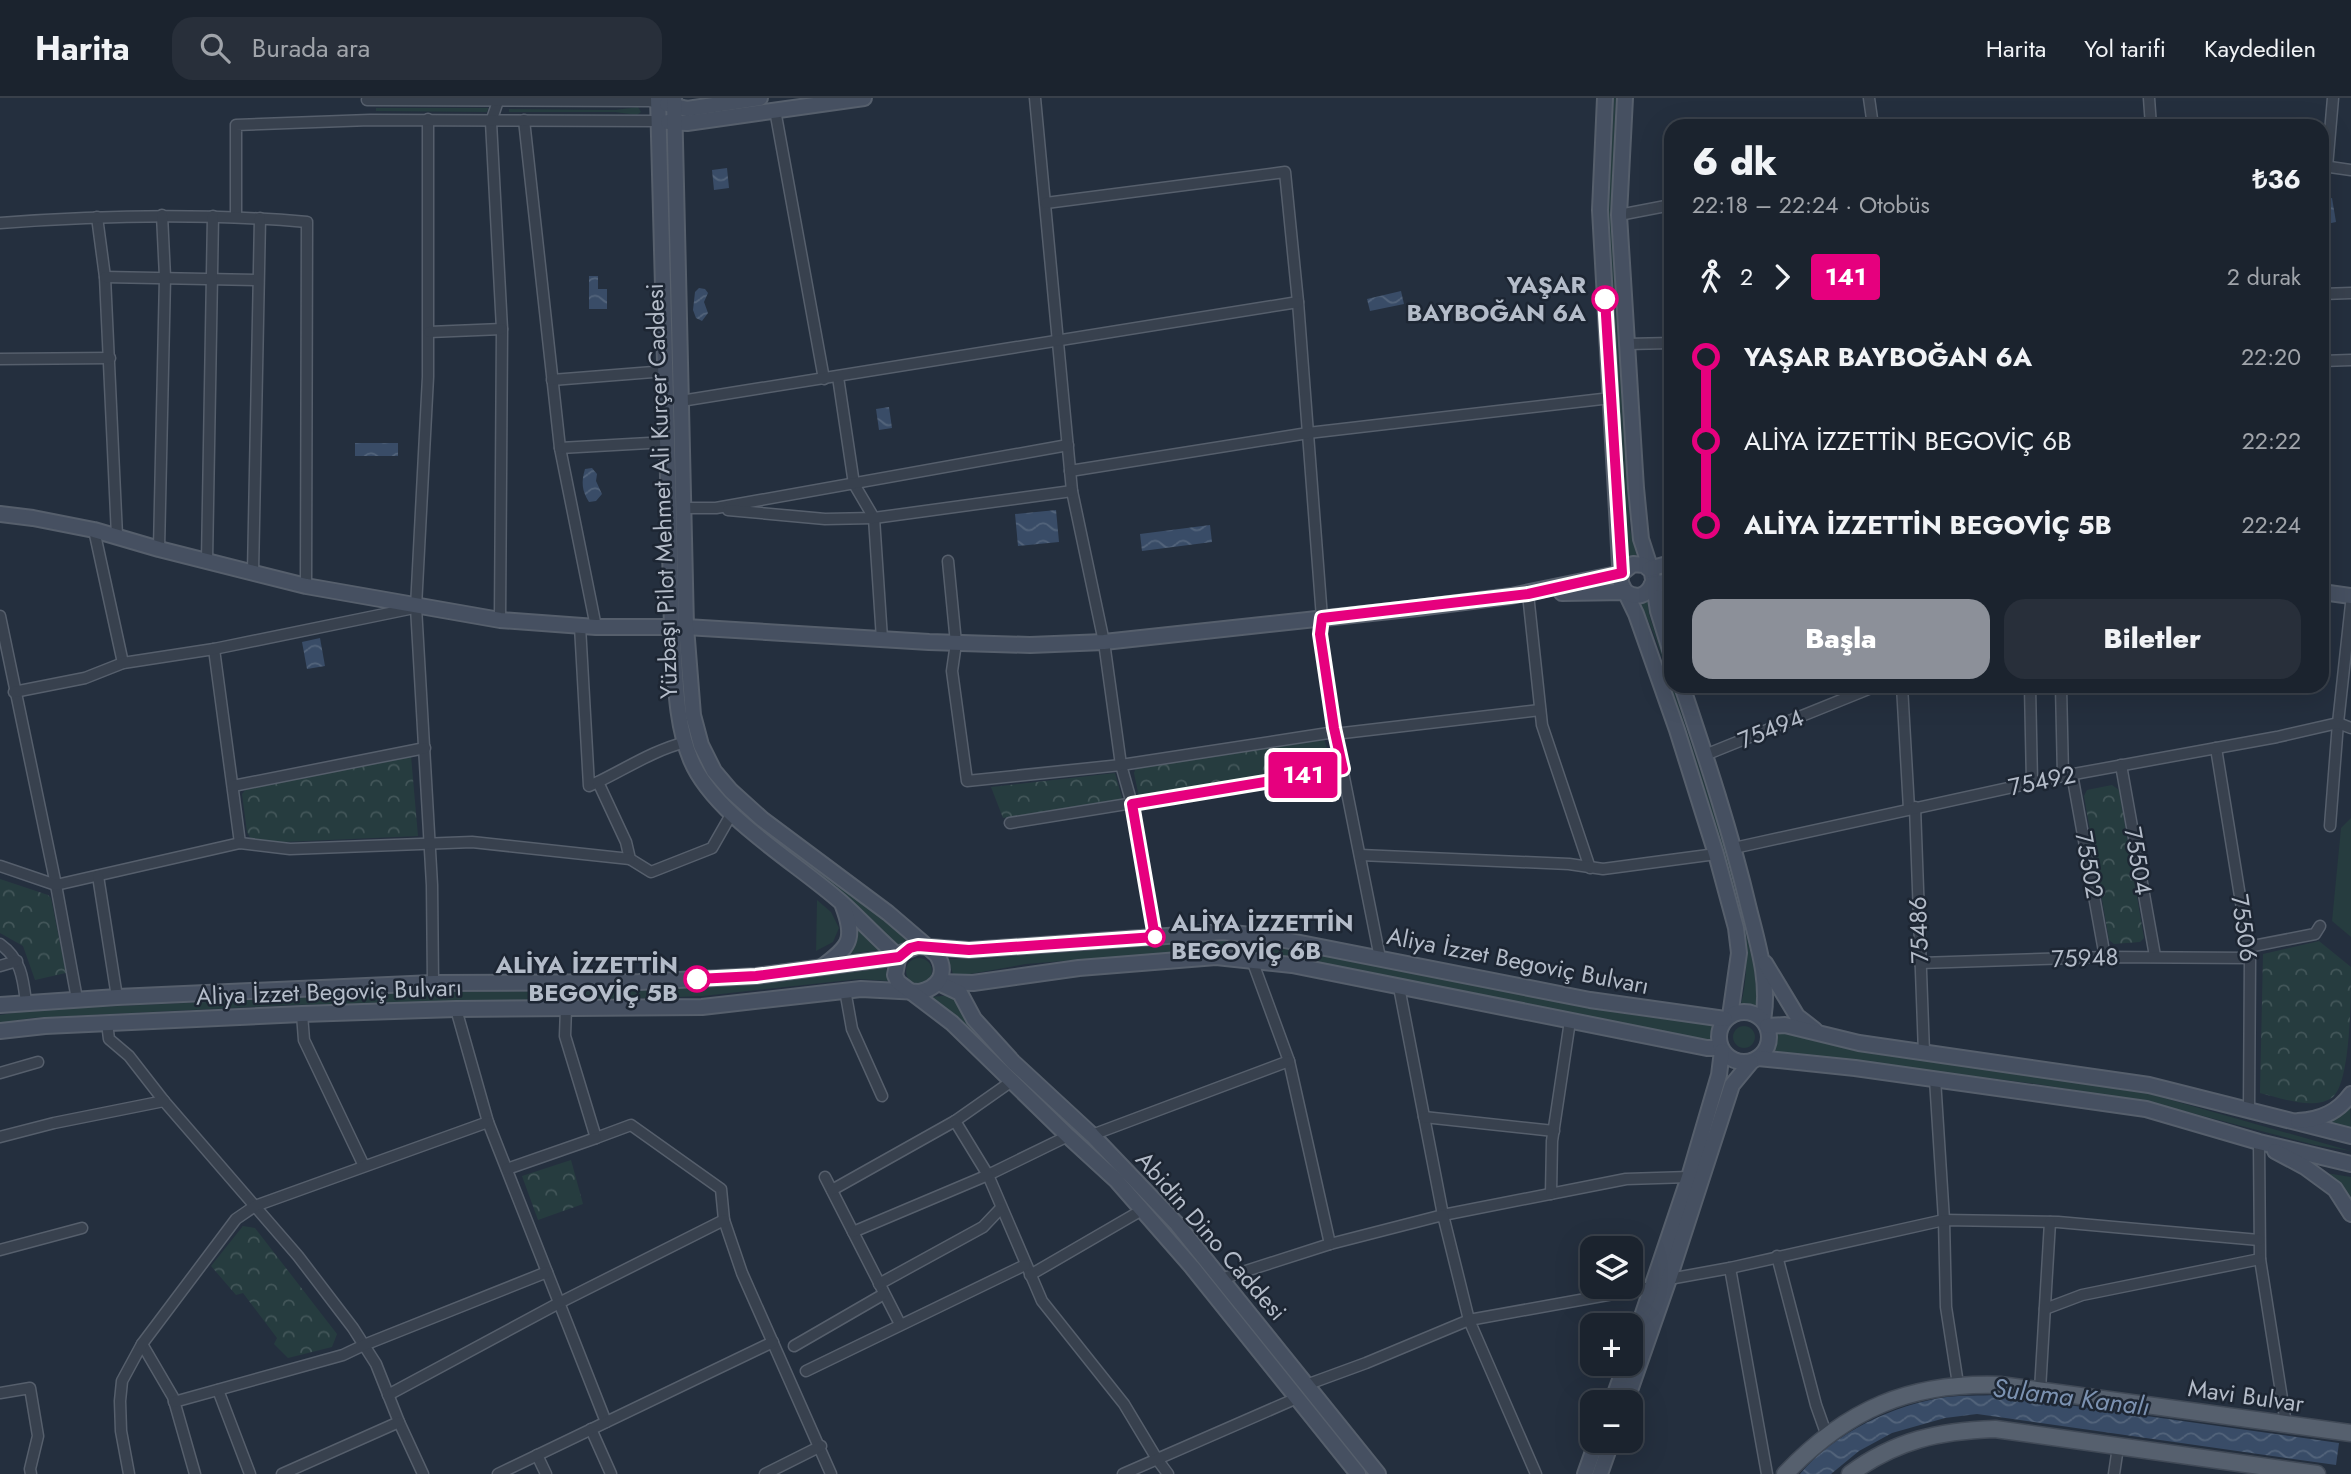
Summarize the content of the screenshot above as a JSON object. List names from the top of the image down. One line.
{"streets":{"main road":["Yüzbaşı Pilot Mehmet Ali Kurçer Caddesi","Aliya İzzet Begoviç Bulvarı","Abidin Dino Caddesi","Mavi Bulvar"],"street":["75494","75492","75504","75502","75506","75486","75948"]},"crossings":[["Yüzbaşı Pilot Mehmet Ali Kurçer Caddesi","Aliya İzzet Begoviç Bulvarı"],["Yüzbaşı Pilot Mehmet Ali Kurçer Caddesi","Abidin Dino Caddesi"],["75492","75504"],["75492","75502"],["75492","75506"],["75492","75486"],["75504","75948"],["75502","75948"],["75506","75948"],["75486","75948"],["Aliya İzzet Begoviç Bulvarı","Abidin Dino Caddesi"]],"water":["Sulama Kanalı"],"places":["YAŞAR BAYBOĞAN 6A","ALİYA İZZETTİN BEGOVİÇ 6B","ALİYA İZZETTİN BEGOVİÇ 5B"],"lines":["bus line 141"],"page":{"header":"Harita","search":"Burada ara","nav":["Harita","Yol tarifi","Kaydedilen"],"on_map":"141","heading":["6 dk","22:18 – 22:24 · Otobüs","₺36"],"legs":["2","141","2 durak"],"list":[{"name":"YAŞAR BAYBOĞAN 6A","value":"22:20"},{"name":"ALİYA İZZETTİN BEGOVİÇ 6B","value":"22:22"},{"name":"ALİYA İZZETTİN BEGOVİÇ 5B","value":"22:24"}],"buttons":["Başla","Biletler"],"map_buttons":["+","−"]}}
